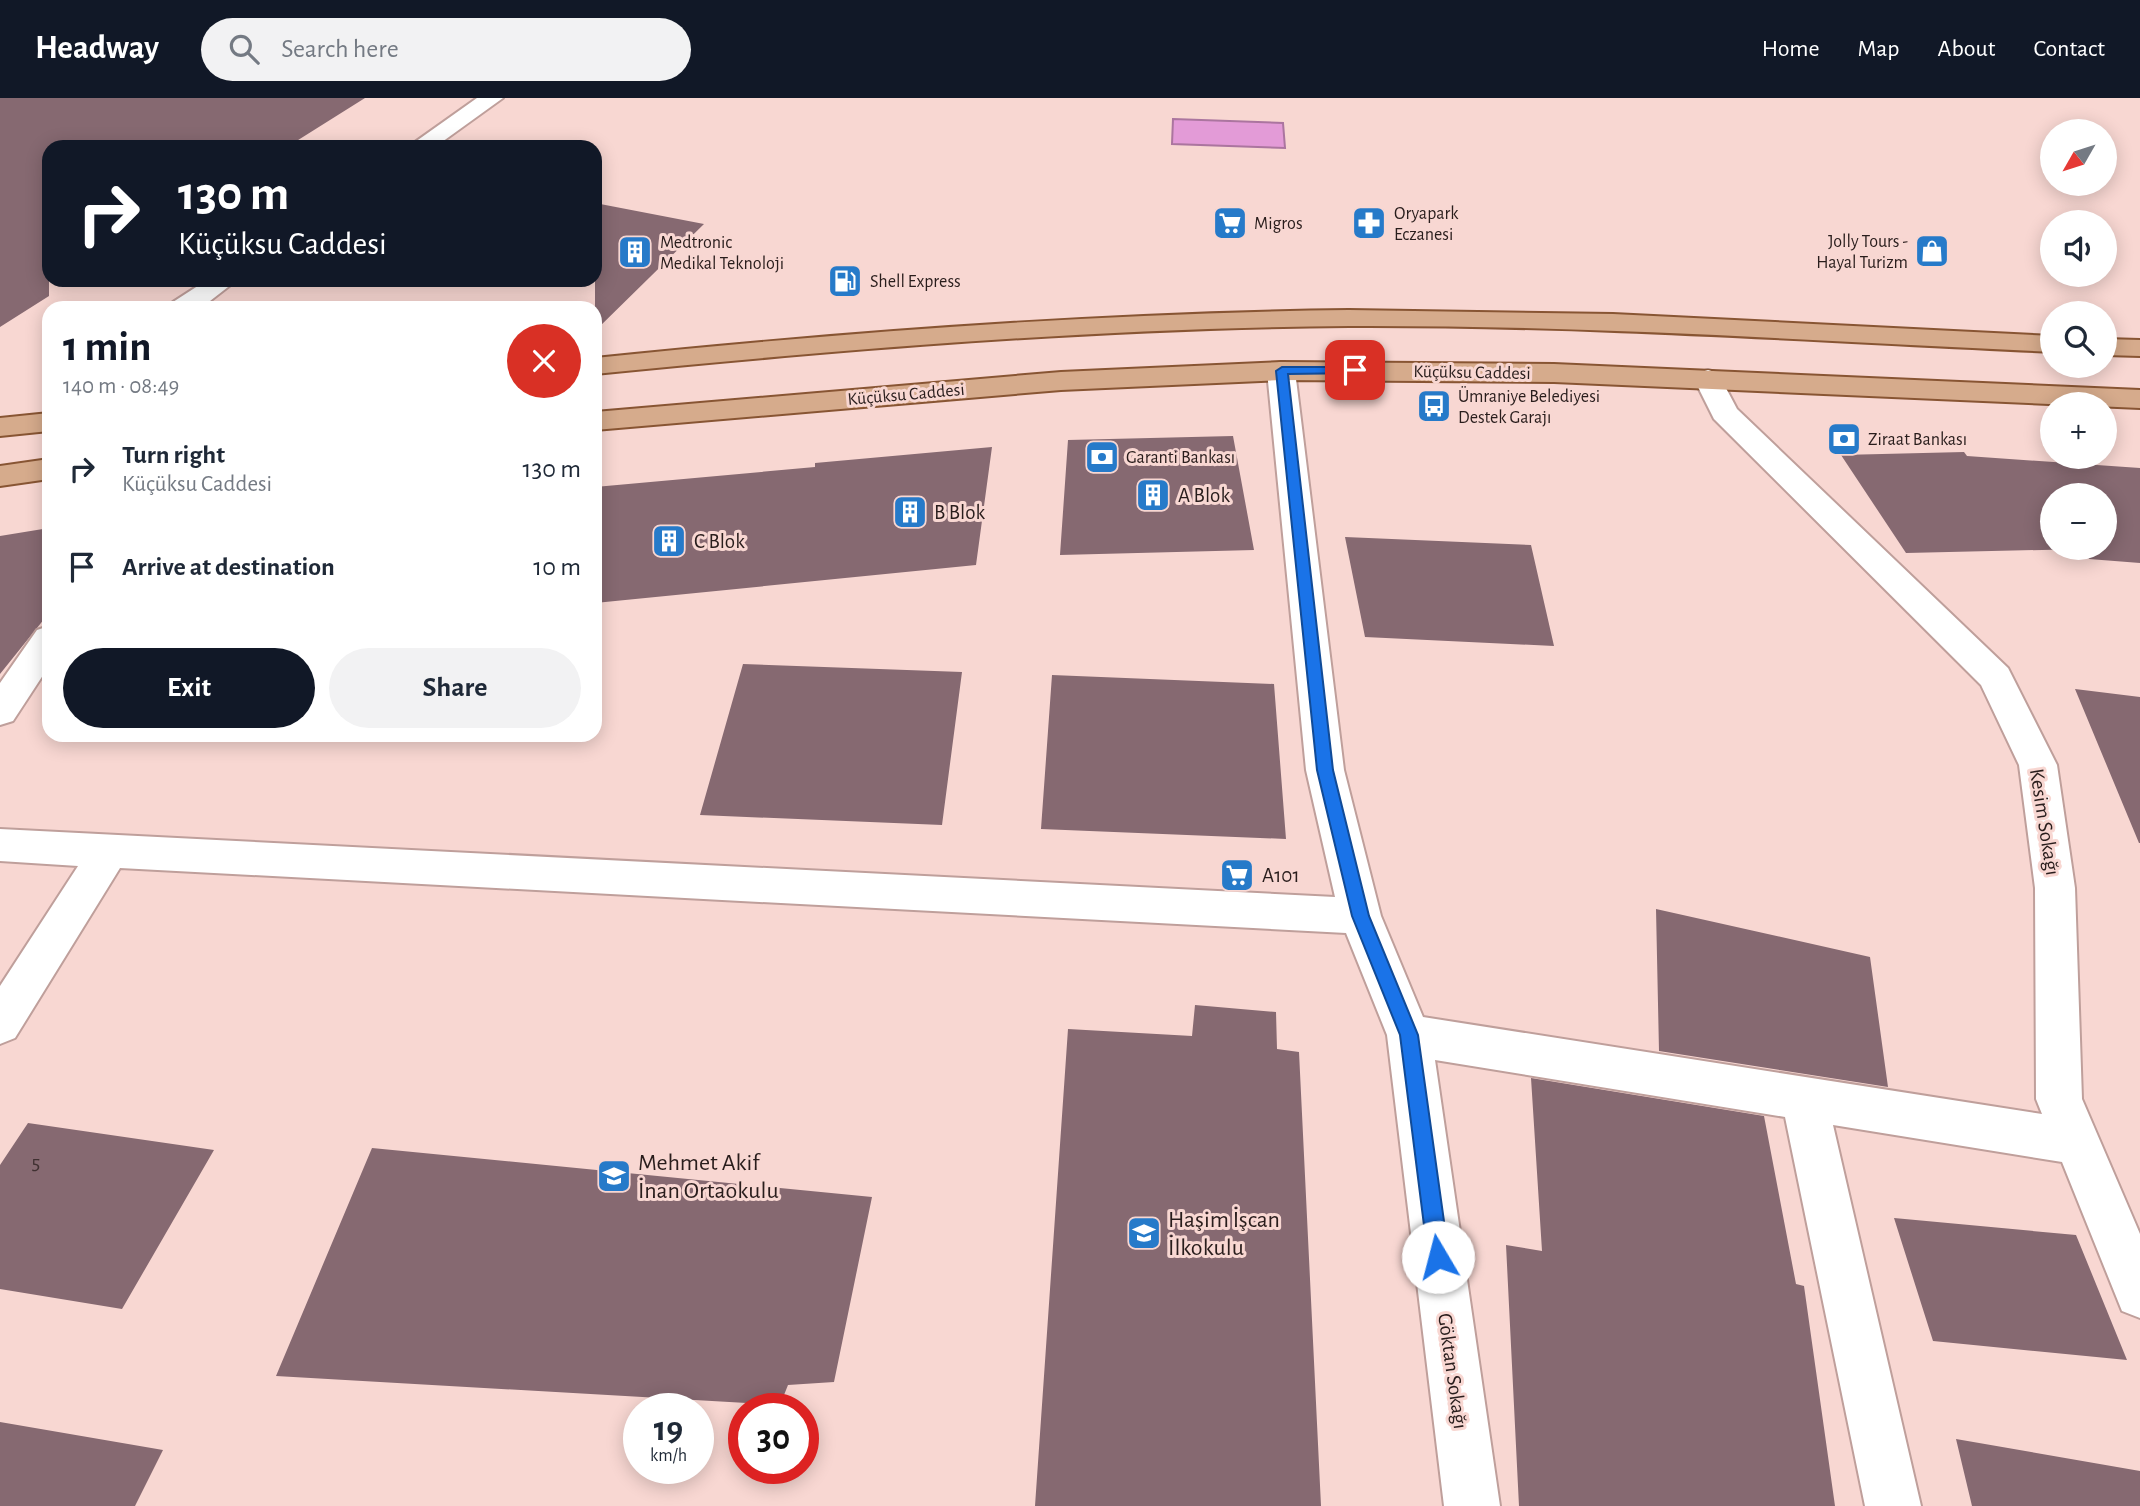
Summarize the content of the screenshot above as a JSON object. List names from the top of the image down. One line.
{"streets":{"main road":["Küçüksu Caddesi"],"street":["Kesim Sokağı","Göktan Sokağı"]},"crossings":[["Küçüksu Caddesi","Kesim Sokağı"],["Küçüksu Caddesi","Göktan Sokağı"]],"places":{"supermarket":["Migros","A101"],"pharmacy":["Oryapark Eczanesi"],"shop":["Jolly Tours - Hayal Turizm"],"building":["Medtronic Medikal Teknoloji","A Blok","B Blok","C Blok"],"fuel station":["Shell Express"],"bus stop":["Ümraniye Belediyesi Destek Garajı"],"bank":["Ziraat Bankası","Garanti Bankası"],"school or university":["Mehmet Akif İnan Ortaokulu","Haşim İşcan İlkokulu"]},"house_numbers":["5"],"north":"bottom left","page":{"header":"Headway","search":"Search here","nav":["Home","Map","About","Contact"],"map_buttons":["+","−"],"turn":["130 m","Küçüksu Caddesi"],"heading":["1 min","140 m · 08:49"],"list":[{"name":"Turn right","note":"Küçüksu Caddesi","value":"130 m"},{"name":"Arrive at destination","value":"10 m"}],"buttons":["Exit","Share"],"speed":"19 km/h","limit":"30"}}
